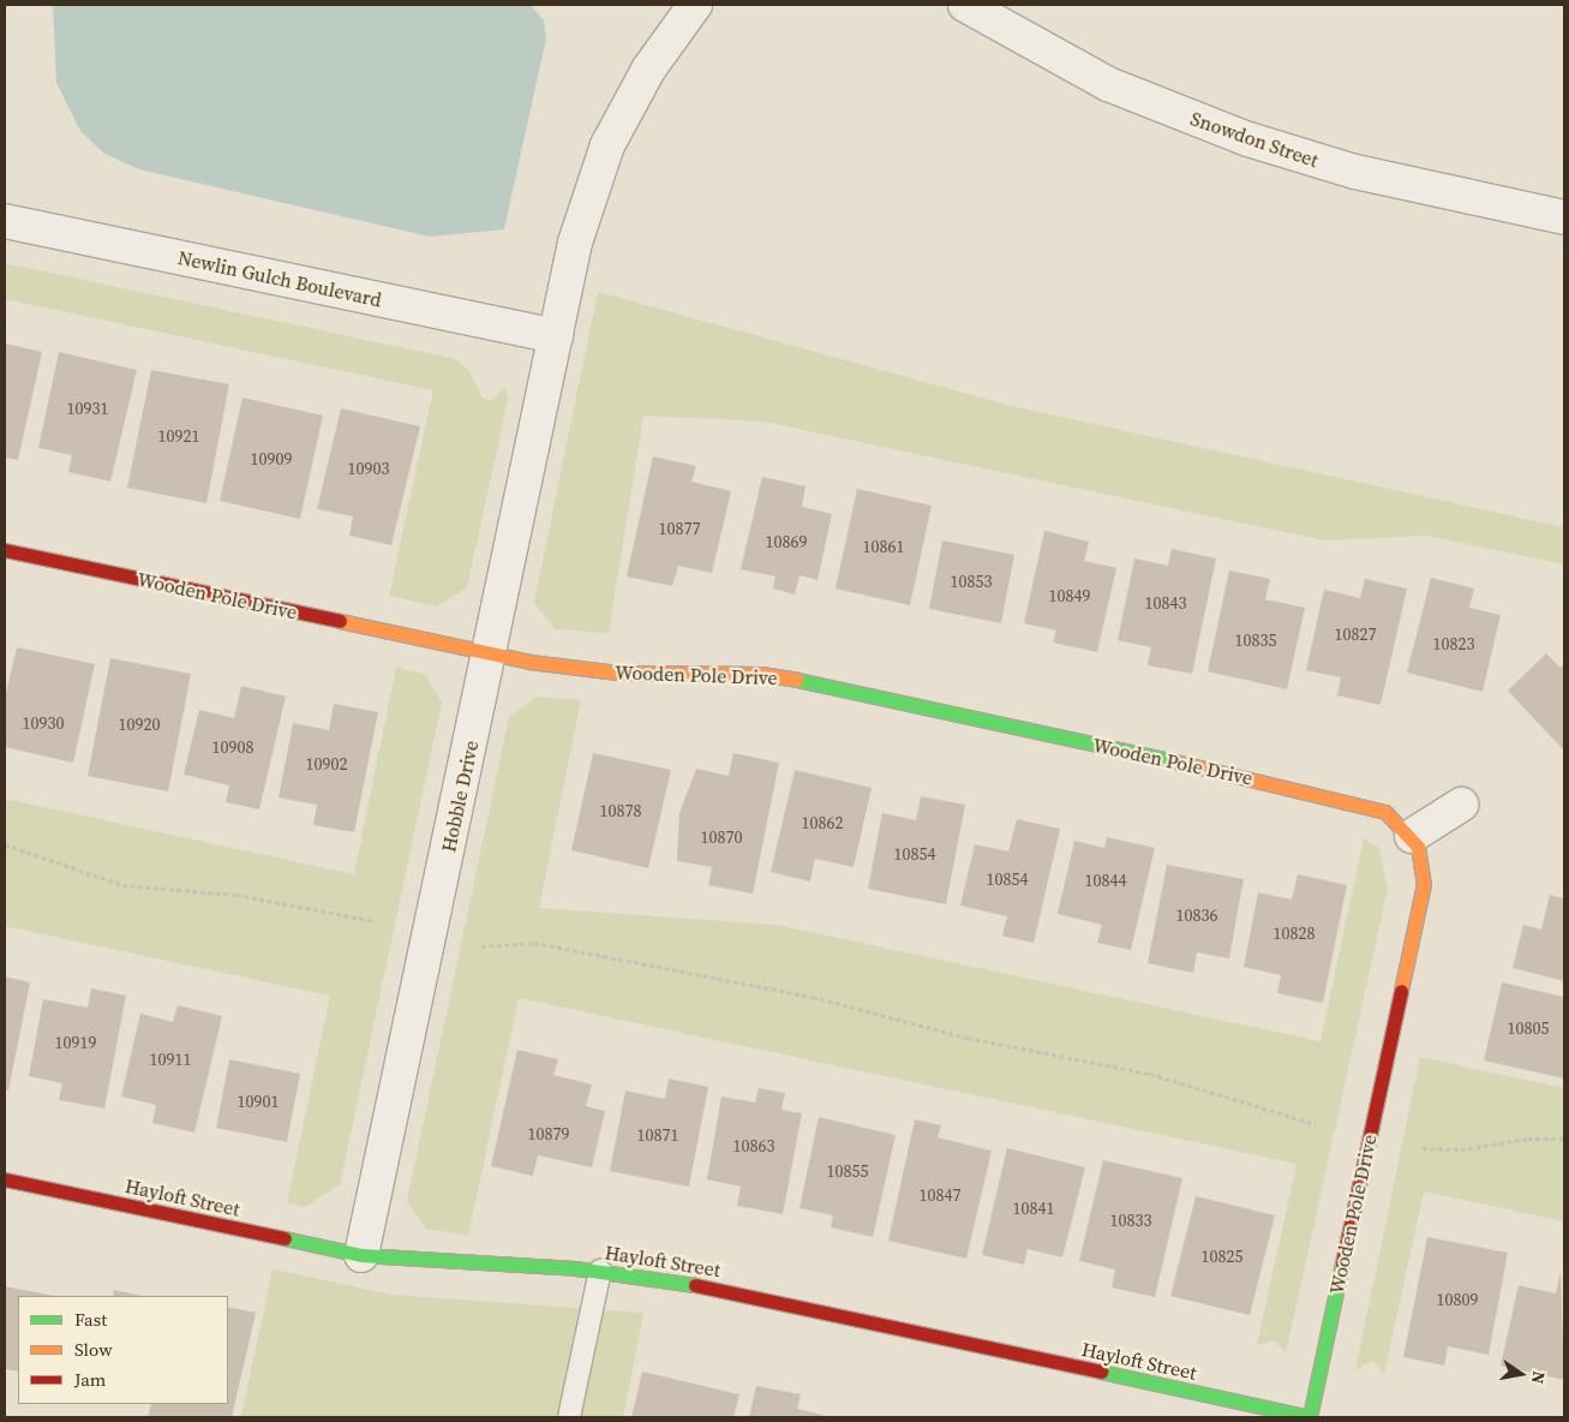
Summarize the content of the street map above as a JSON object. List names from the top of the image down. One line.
{"streets":{"street":["Snowdon Street","Newlin Gulch Boulevard","Wooden Pole Drive","Hobble Drive","Hayloft Street"]},"crossings":[["Newlin Gulch Boulevard","Hobble Drive"],["Wooden Pole Drive","Hobble Drive"],["Wooden Pole Drive","Hayloft Street"],["Hobble Drive","Hayloft Street"]],"house_numbers":["10931","10921","10909","10903","10877","10869","10861","10853","10849","10843","10827","10835","10823","10930","10920","10908","10902","10878","10862","10870","10854","10854","10844","10836","10828","10805","10919","10911","10901","10879","10871","10863","10855","10847","10841","10833","10825","10809"],"legend":["Fast","Slow","Jam"],"north":"right"}
